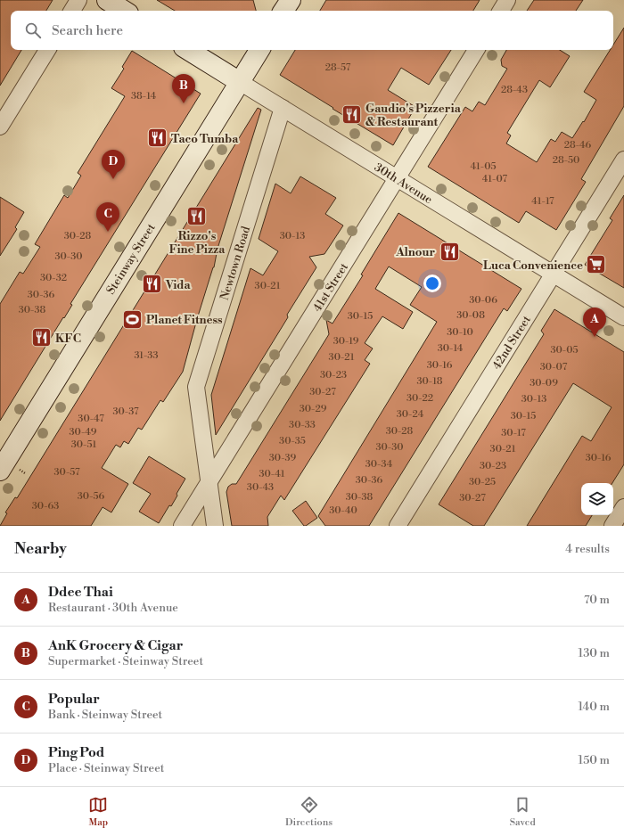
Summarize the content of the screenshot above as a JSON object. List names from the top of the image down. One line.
{"streets":{"street":["30th Avenue","Steinway Street","Newtown Road","41st Street","42nd Street"]},"crossings":[["30th Avenue","Steinway Street"],["30th Avenue","Newtown Road"],["30th Avenue","41st Street"],["30th Avenue","42nd Street"],["Newtown Road","41st Street"]],"places":{"restaurant":["Gaudio's Pizzeria & Restaurant","Taco Tumba","Rizzo's Fine Pizza","Alnour","Vida","KFC"],"supermarket":["Luca Convenience"],"sports":["Planet Fitness"]},"house_numbers":["28-57","28-43","38-14","28-46","28-50","41-05","41-07","41-17","30-28","30-13","30-30","30-32","30-21","30-36","30-06","30-38","30-08","30-15","30-10","30-19","30-14","30-05","31-33","30-21","30-16","30-07","30-23","30-18","30-09","30-27","30-22","30-13","30-29","30-37","30-24","30-15","30-47","30-33","30-28","30-49","30-17","30-35","30-51","30-30","30-21","30-39","30-16","30-34","30-23","30-57","30-41","30-36","30-25","30-43","30-56","30-38","30-27","30-63","30-40"],"page":{"search":"Search here","pins":["B","D","C","A"],"heading":["Nearby","4 results"],"list":[{"mark":"A","name":"Ddee Thai","note":"Restaurant · 30th Avenue","value":"70 m"},{"mark":"B","name":"AnK Grocery & Cigar","note":"Supermarket · Steinway Street","value":"130 m"},{"mark":"C","name":"Popular","note":"Bank · Steinway Street","value":"140 m"},{"mark":"D","name":"Ping Pod","note":"Place · Steinway Street","value":"150 m"}],"nav":["Map","Directions","Saved"]}}
